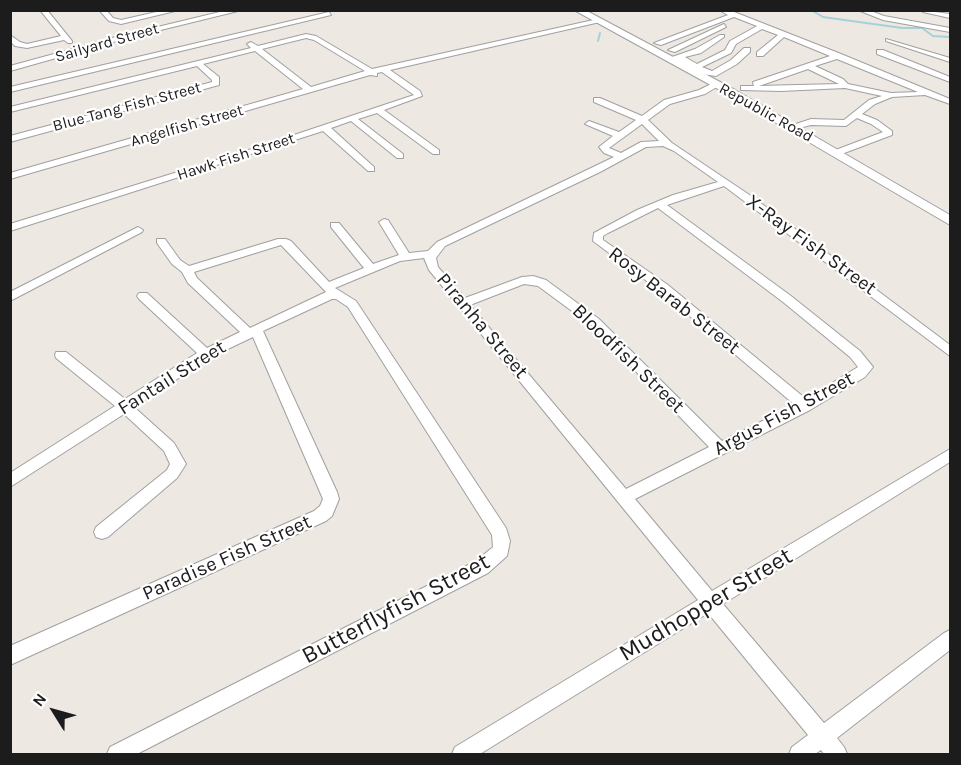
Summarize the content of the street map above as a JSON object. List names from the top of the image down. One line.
{"streets":{"street":["Sailyard Street","Blue Tang Fish Street","Republic Road","Angelfish Street","Hawk Fish Street","X-Ray Fish Street","Rosy Barab Street","Piranha Street","Bloodfish Street","Fantail Street","Argus Fish Street","Paradise Fish Street","Mudhopper Street","Butterflyfish Street"]},"crossings":[["Blue Tang Fish Street","Angelfish Street"],["Republic Road","Angelfish Street"],["Angelfish Street","Hawk Fish Street"],["X-Ray Fish Street","Rosy Barab Street"],["X-Ray Fish Street","Piranha Street"],["Rosy Barab Street","Argus Fish Street"],["Piranha Street","Bloodfish Street"],["Piranha Street","Fantail Street"],["Piranha Street","Argus Fish Street"],["Piranha Street","Mudhopper Street"],["Bloodfish Street","Argus Fish Street"],["Fantail Street","Paradise Fish Street"],["Fantail Street","Butterflyfish Street"]],"north":"top left"}
